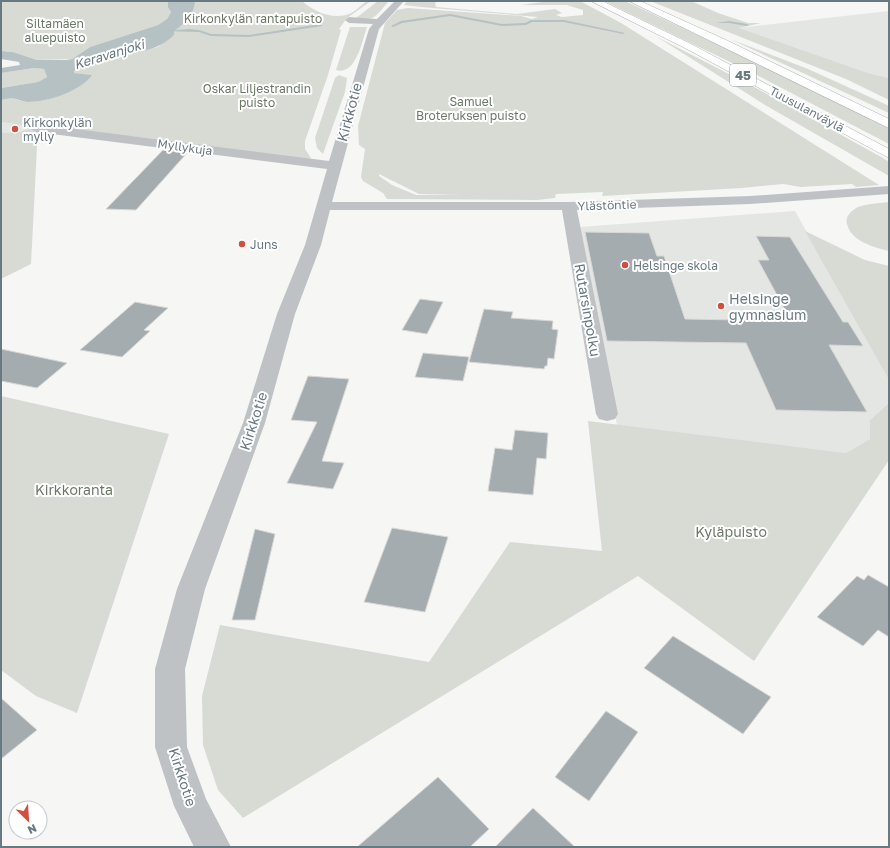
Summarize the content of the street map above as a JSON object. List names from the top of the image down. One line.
{"streets":{"highway":["45","Tuusulanväylä"],"street":["Kirkkotie","Myllykuja","Ylästöntie","Rutarsinpolku"]},"crossings":[["Kirkkotie","Myllykuja"],["Kirkkotie","Ylästöntie"],["Ylästöntie","Rutarsinpolku"]],"water":["Keravanjoki"],"parks":["Kirkonkylän rantapuisto","Siltamäen aluepuisto","Oskar Liljestrandin puisto","Samuel Broteruksen puisto","Kirkkoranta","Kyläpuisto"],"places":["Kirkonkylän mylly","Juns","Helsinge skola","Helsinge gymnasium"],"north":"bottom right"}
